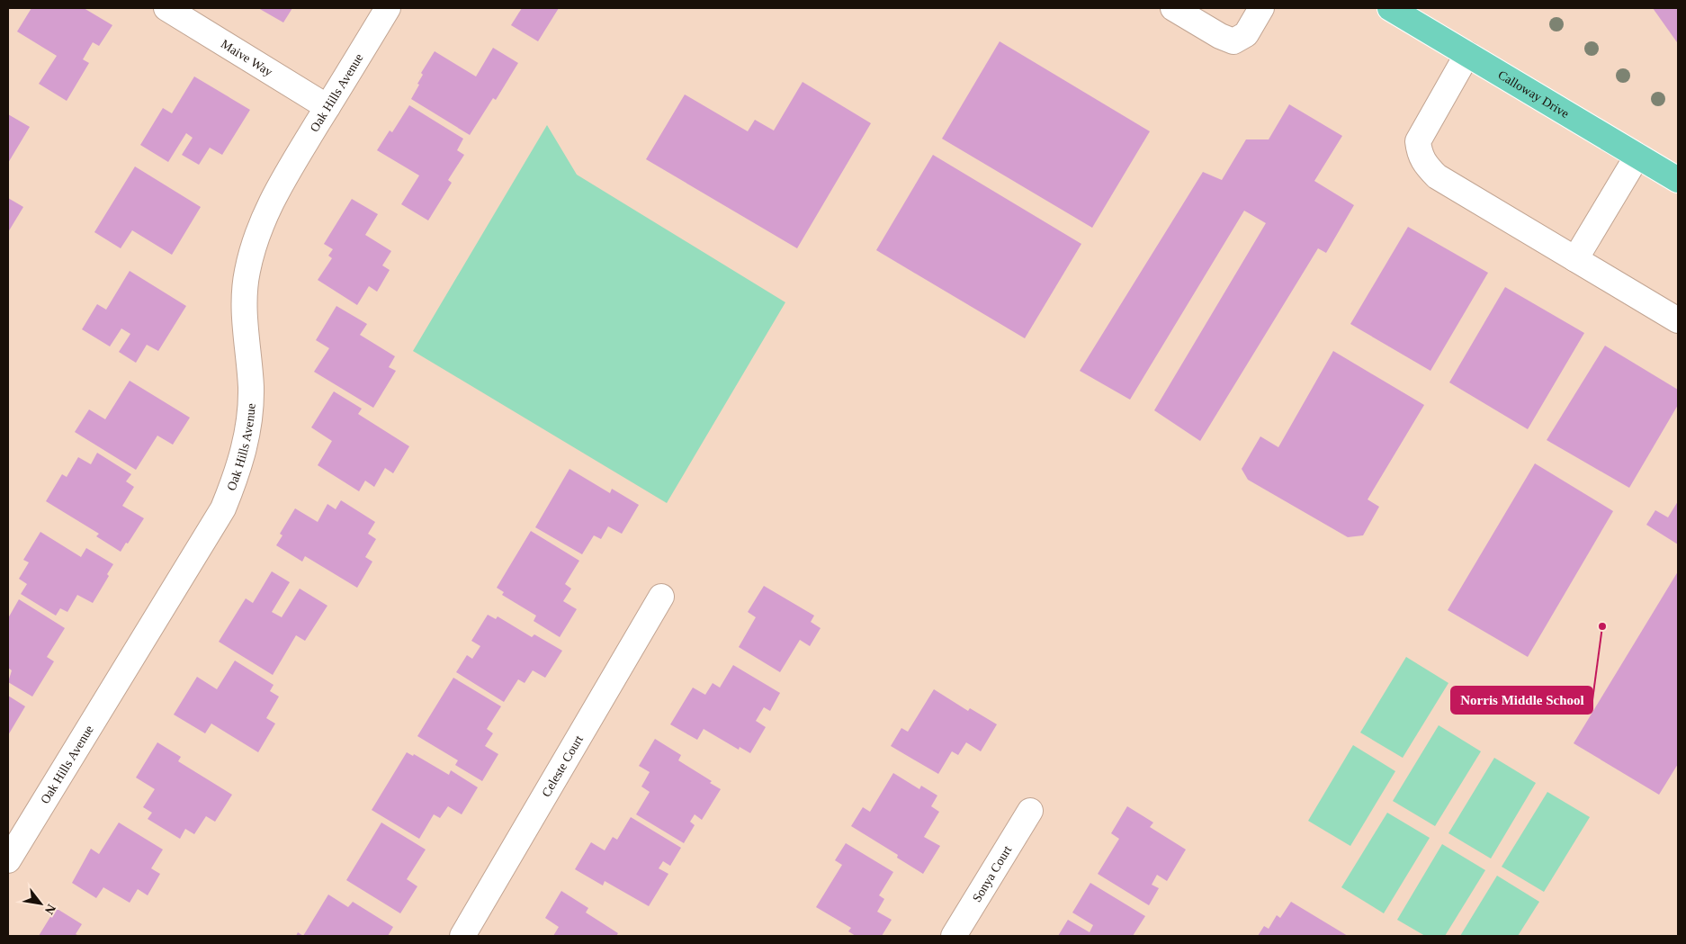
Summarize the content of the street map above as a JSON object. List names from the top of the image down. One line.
{"streets":{"main road":["Calloway Drive"],"street":["Maive Way","Oak Hills Avenue","Celeste Court","Sonya Court"]},"crossings":[["Maive Way","Oak Hills Avenue"]],"places":["Norris Middle School"],"north":"bottom right"}
